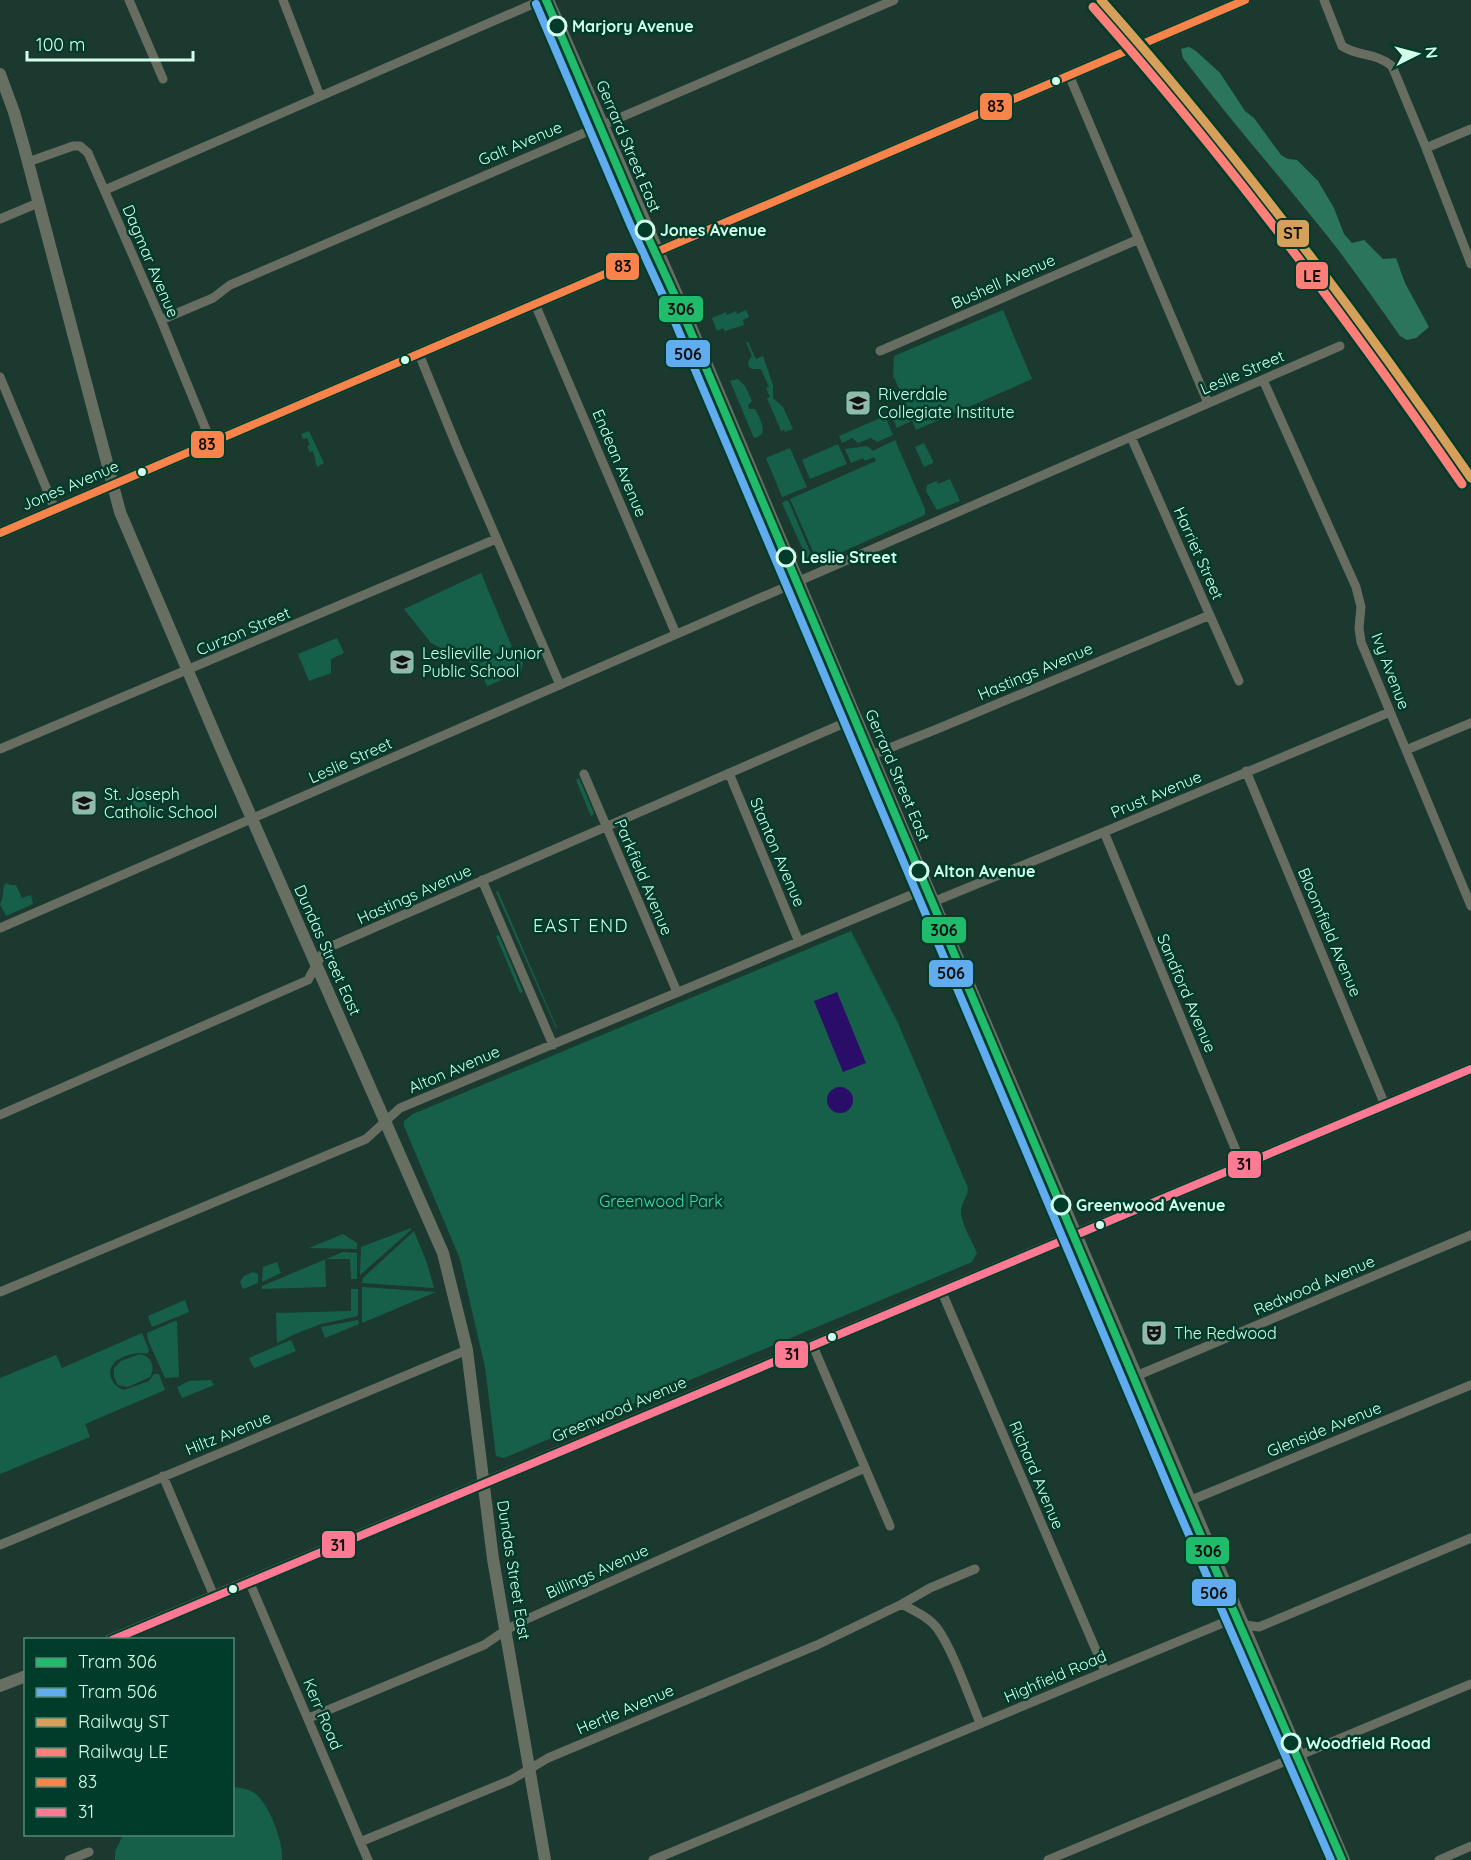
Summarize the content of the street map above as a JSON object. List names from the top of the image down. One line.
{"streets":{"street":["Galt Avenue","Gerrard Street East","Dagmar Avenue","Bushell Avenue","Leslie Street","Endean Avenue","Jones Avenue","Harriet Street","Curzon Street","Hastings Avenue","Ivy Avenue","Prust Avenue","Stanton Avenue","Parkfield Avenue","Bloomfield Avenue","Dundas Street East","Sandford Avenue","Alton Avenue","Redwood Avenue","Greenwood Avenue","Glenside Avenue","Hiltz Avenue","Richard Avenue","Billings Avenue","Highfield Road","Hertle Avenue","Kerr Road"]},"crossings":[["Galt Avenue","Gerrard Street East"],["Galt Avenue","Dagmar Avenue"],["Gerrard Street East","Leslie Street"],["Gerrard Street East","Jones Avenue"],["Gerrard Street East","Hastings Avenue"],["Gerrard Street East","Prust Avenue"],["Gerrard Street East","Alton Avenue"],["Gerrard Street East","Redwood Avenue"],["Gerrard Street East","Greenwood Avenue"],["Gerrard Street East","Glenside Avenue"],["Gerrard Street East","Highfield Road"],["Dagmar Avenue","Jones Avenue"],["Dagmar Avenue","Dundas Street East"],["Leslie Street","Endean Avenue"],["Leslie Street","Harriet Street"],["Leslie Street","Ivy Avenue"],["Leslie Street","Dundas Street East"],["Endean Avenue","Jones Avenue"],["Jones Avenue","Dundas Street East"],["Harriet Street","Hastings Avenue"],["Curzon Street","Dundas Street East"],["Hastings Avenue","Stanton Avenue"],["Hastings Avenue","Parkfield Avenue"],["Hastings Avenue","Dundas Street East"],["Ivy Avenue","Prust Avenue"],["Prust Avenue","Bloomfield Avenue"],["Prust Avenue","Sandford Avenue"],["Stanton Avenue","Alton Avenue"],["Parkfield Avenue","Alton Avenue"],["Bloomfield Avenue","Greenwood Avenue"],["Dundas Street East","Alton Avenue"],["Dundas Street East","Greenwood Avenue"],["Dundas Street East","Hiltz Avenue"],["Dundas Street East","Billings Avenue"],["Dundas Street East","Hertle Avenue"],["Sandford Avenue","Greenwood Avenue"],["Greenwood Avenue","Richard Avenue"],["Greenwood Avenue","Kerr Road"],["Richard Avenue","Highfield Road"],["Billings Avenue","Kerr Road"],["Hertle Avenue","Kerr Road"]],"districts":["EAST END"],"parks":["Greenwood Park"],"places":{"other":["Marjory Avenue","Jones Avenue","Leslie Street","Alton Avenue","Greenwood Avenue","Woodfield Road"],"school or university":["Riverdale Collegiate Institute","Leslieville Junior Public School","St. Joseph Catholic School"],"theatre":["The Redwood"]},"lines":["tram line 306","rail line ST","transit line 83","tram line 506","rail line LE","transit line 31"],"legend":["Tram 306","Tram 506","Railway ST","Railway LE","83","31"],"scale_bar":"100 m","north":"right"}
